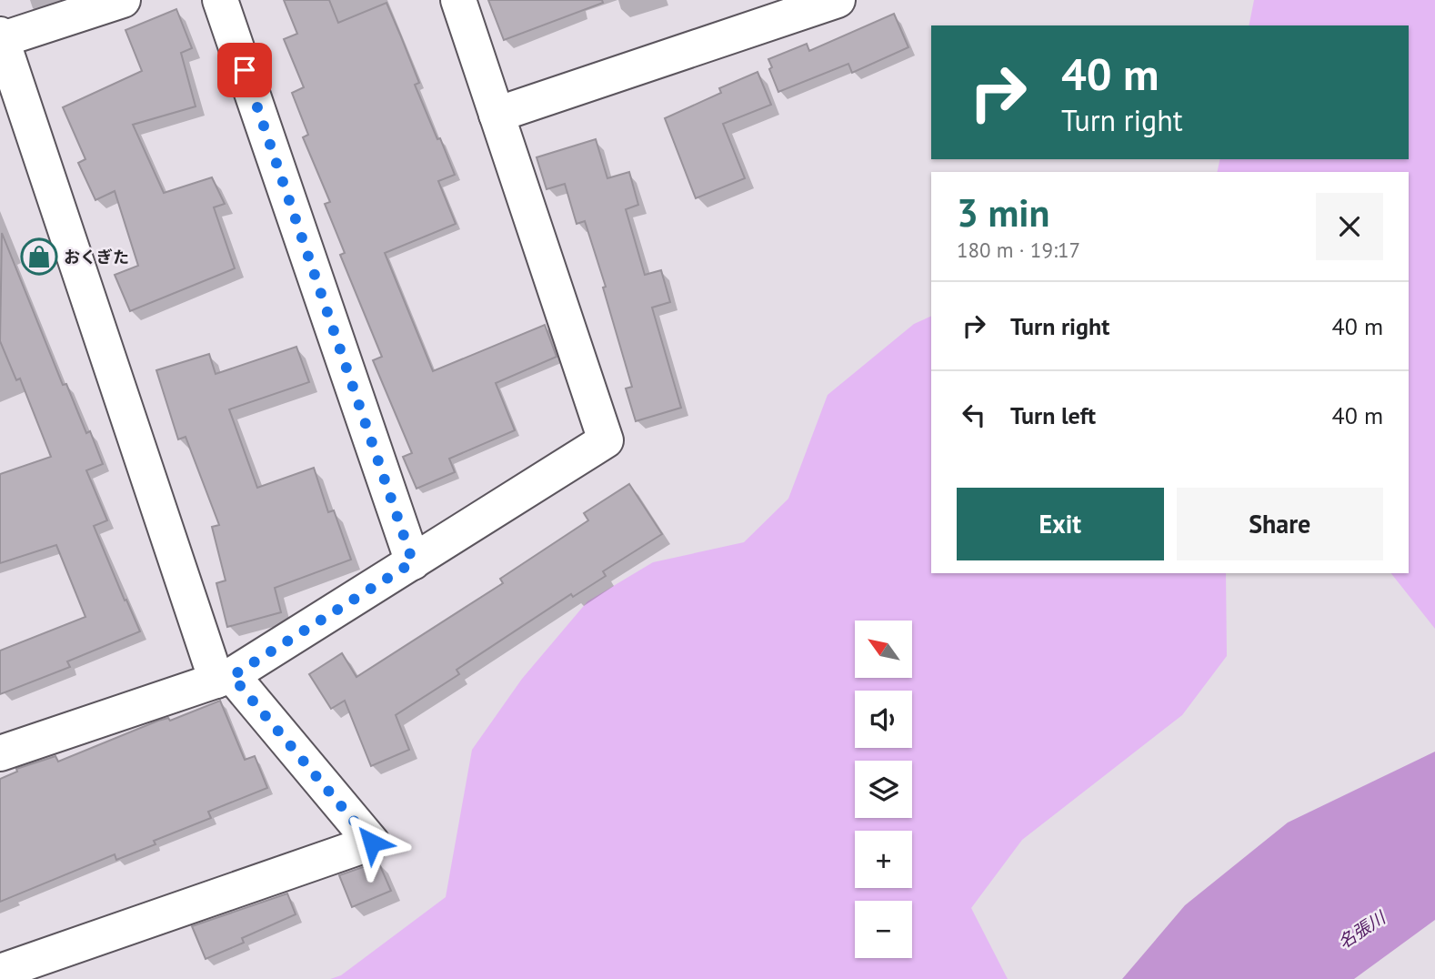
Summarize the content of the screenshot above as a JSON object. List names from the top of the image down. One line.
{"water":["名張川"],"places":{"shop":["おくぎた"]},"north":"top left","page":{"turn":["40 m","Turn right"],"heading":["3 min","180 m · 19:17"],"list":[{"name":"Turn right","value":"40 m"},{"name":"Turn left","value":"40 m"}],"buttons":["Exit","Share"],"map_buttons":["+","−"]}}
